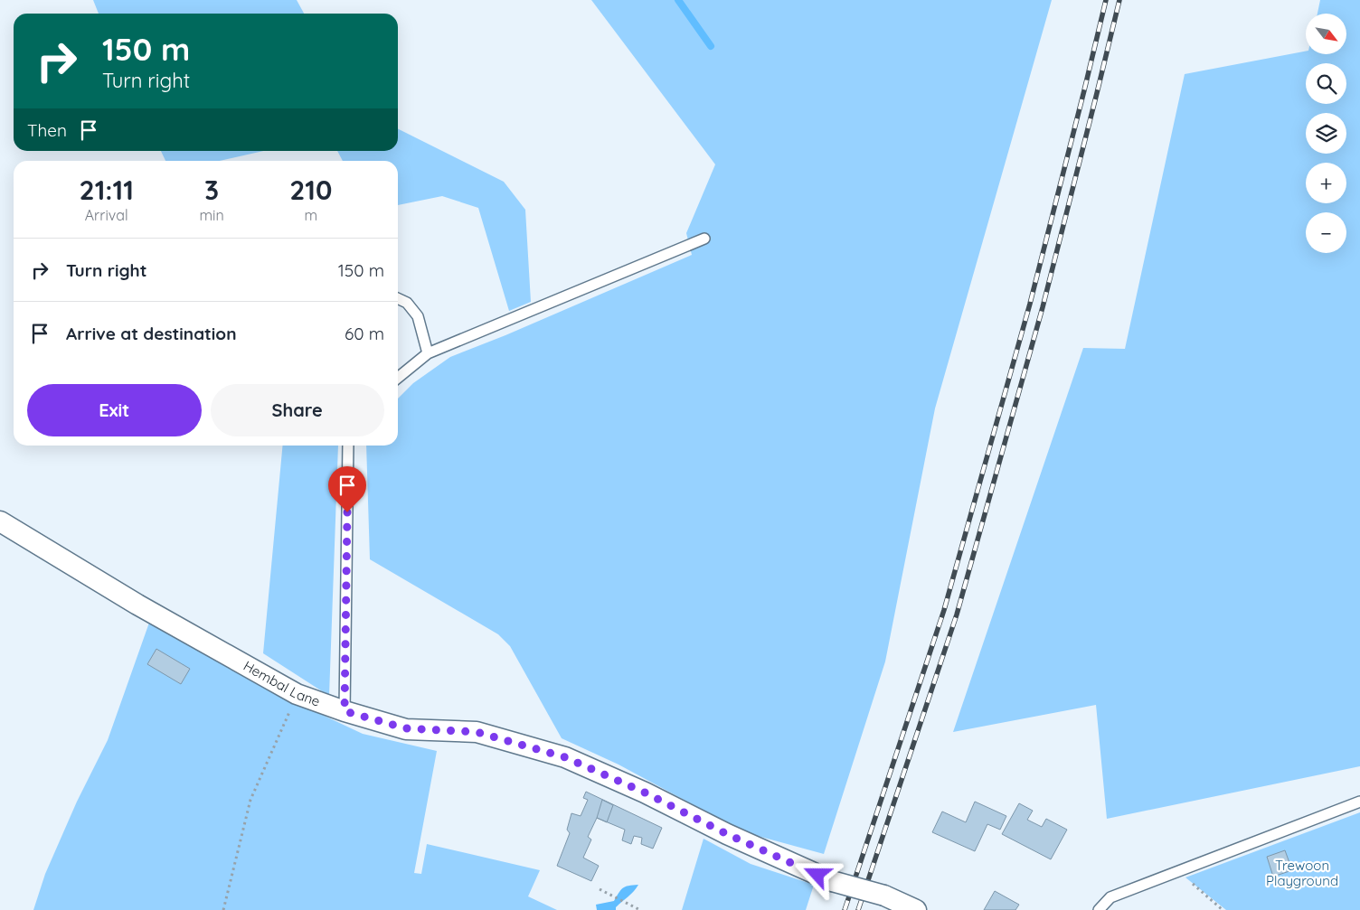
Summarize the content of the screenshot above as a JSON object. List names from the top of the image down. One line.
{"streets":{"street":["Hembal Lane"]},"parks":["Trewoon Playground"],"north":"bottom right","page":{"map_buttons":["+","−"],"turn":["150 m","Turn right"],"then":"Then","eta":["21:11","Arrival","3","min","210","m"],"list":[{"name":"Turn right","value":"150 m"},{"name":"Arrive at destination","value":"60 m"}],"buttons":["Exit","Share"]}}
